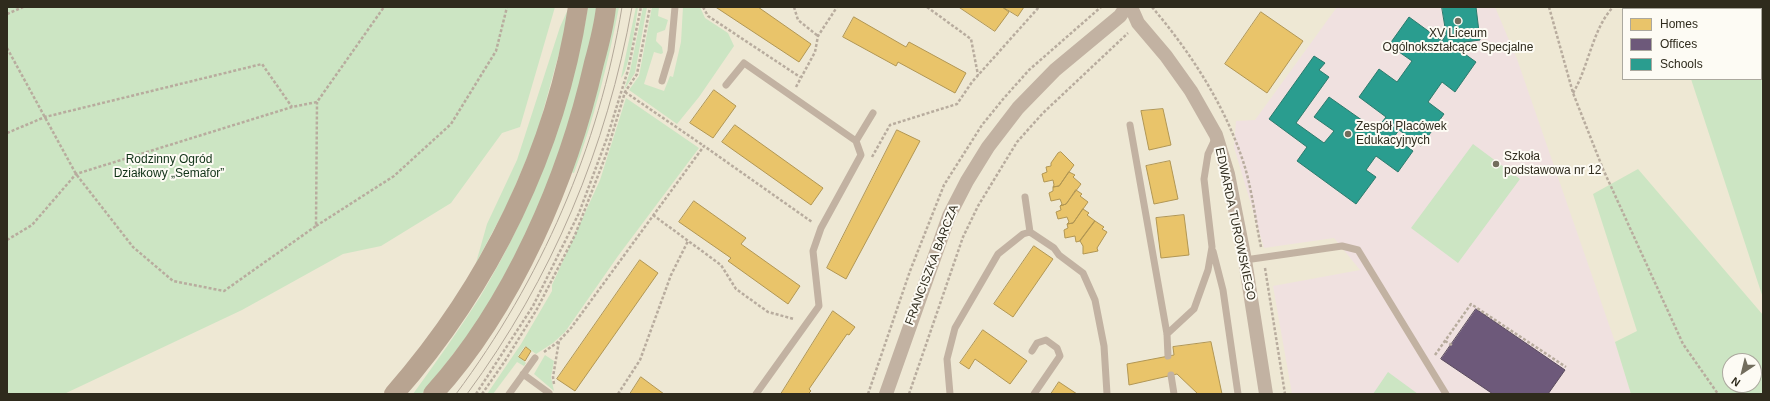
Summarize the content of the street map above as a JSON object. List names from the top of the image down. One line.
{"streets":{"street":["EDWARDA TUROWSKIEGO","FRANCISZKA BARCZA"]},"parks":["Rodzinny Ogród Działkowy „Semafor”"],"places":["XV Liceum Ogólnokształcące Specjalne","Zespół Placówek Edukacyjnych","Szkoła podstawowa nr 12"],"legend":["Homes","Offices","Schools"],"north":"bottom left"}
